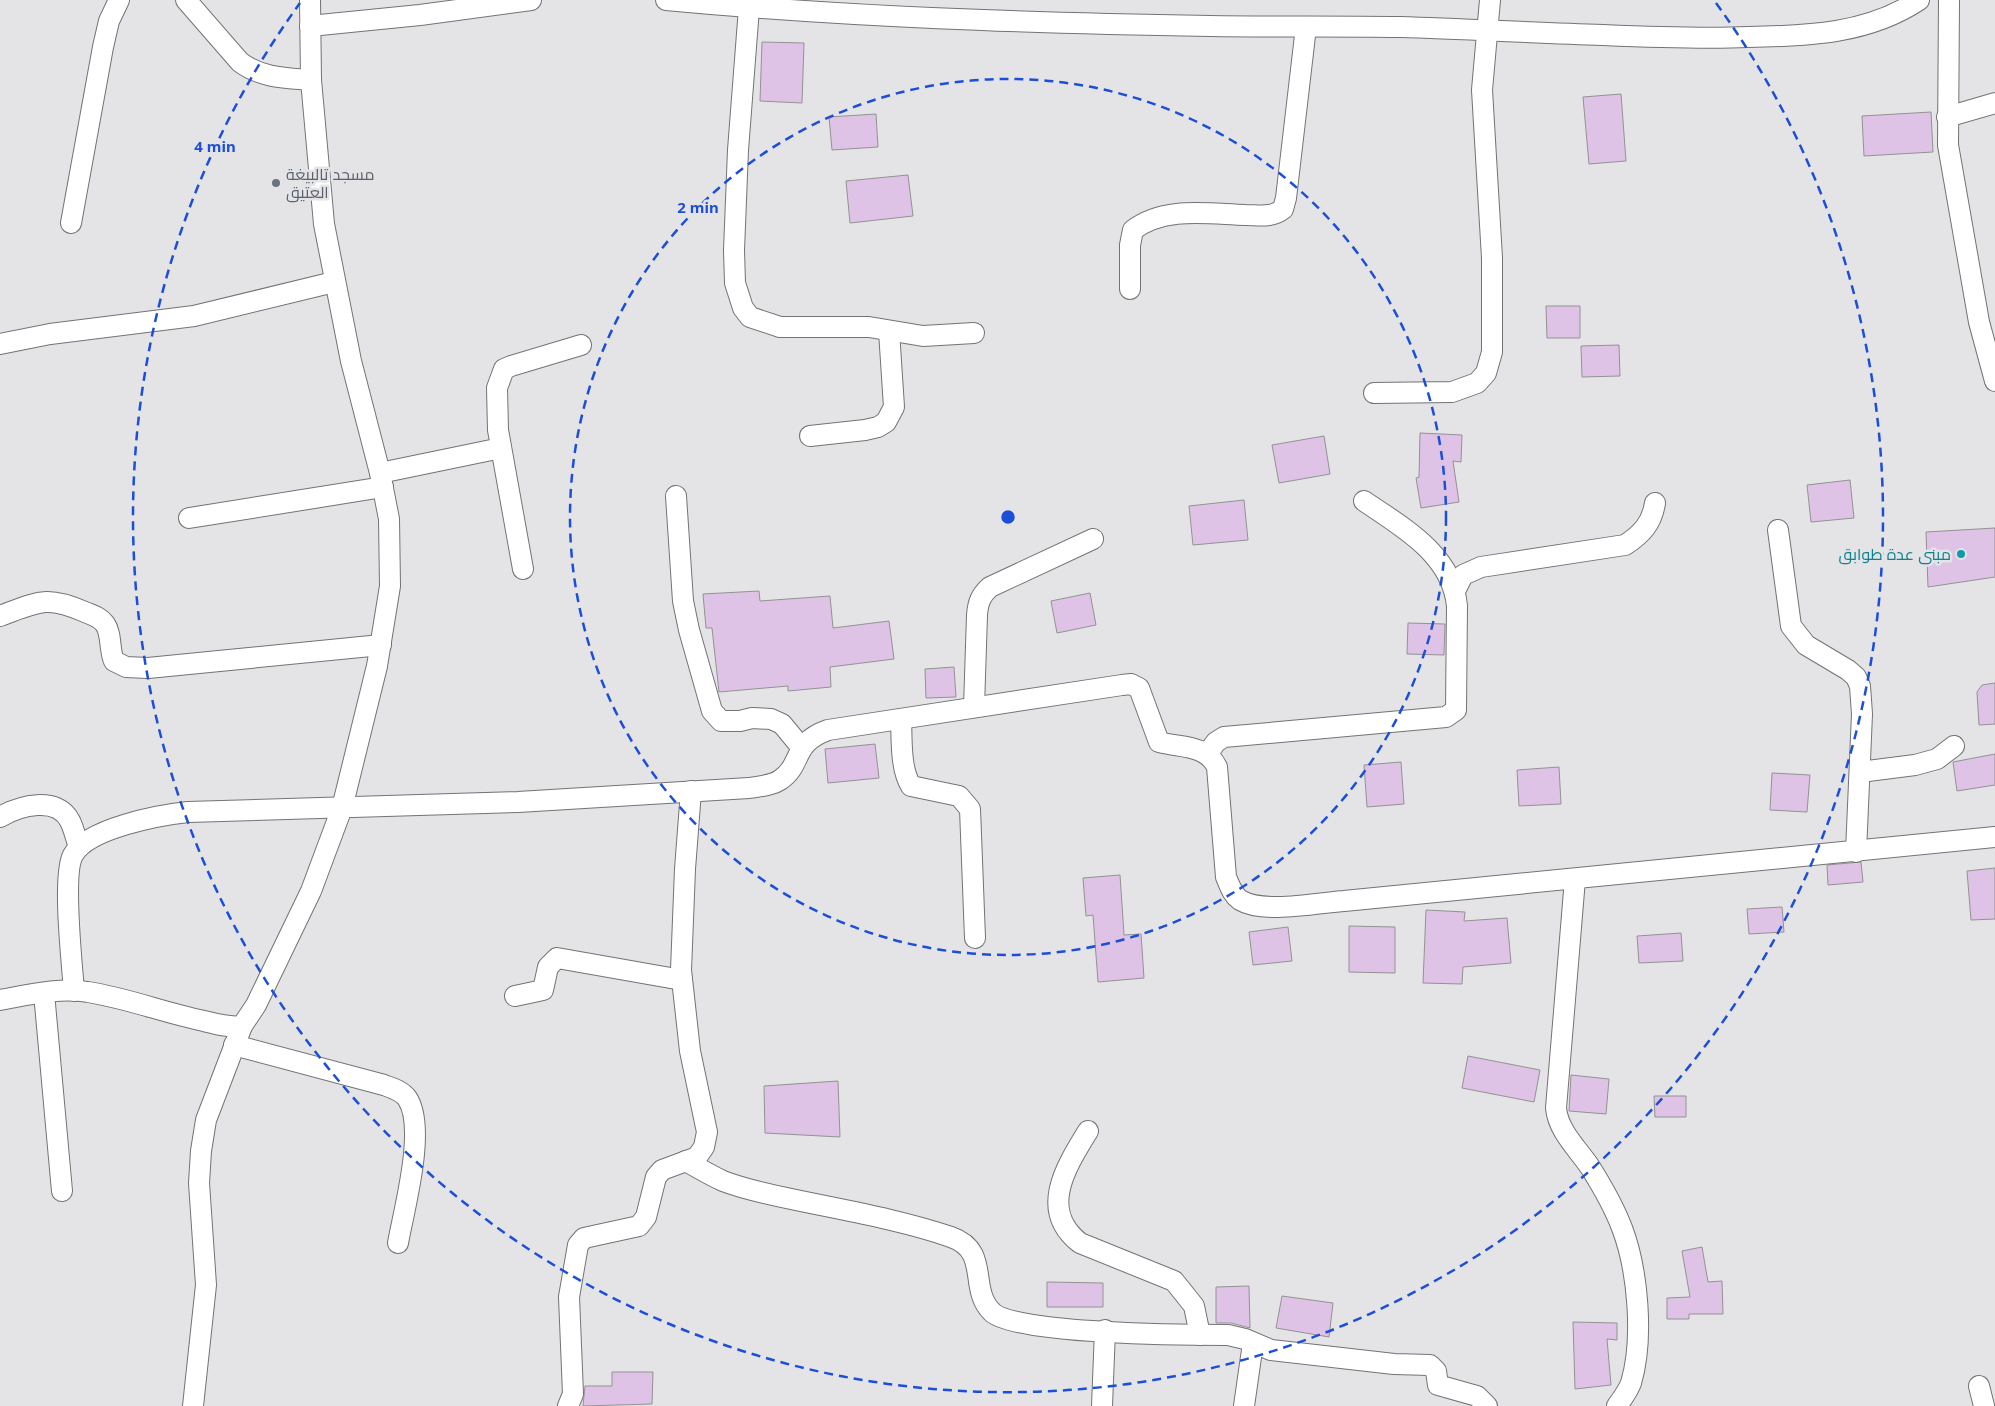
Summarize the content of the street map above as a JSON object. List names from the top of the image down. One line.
{"places":["مسجد تالبيغة العتيق","مبنى عدة طوابق"],"rings":["4 min","2 min"]}
